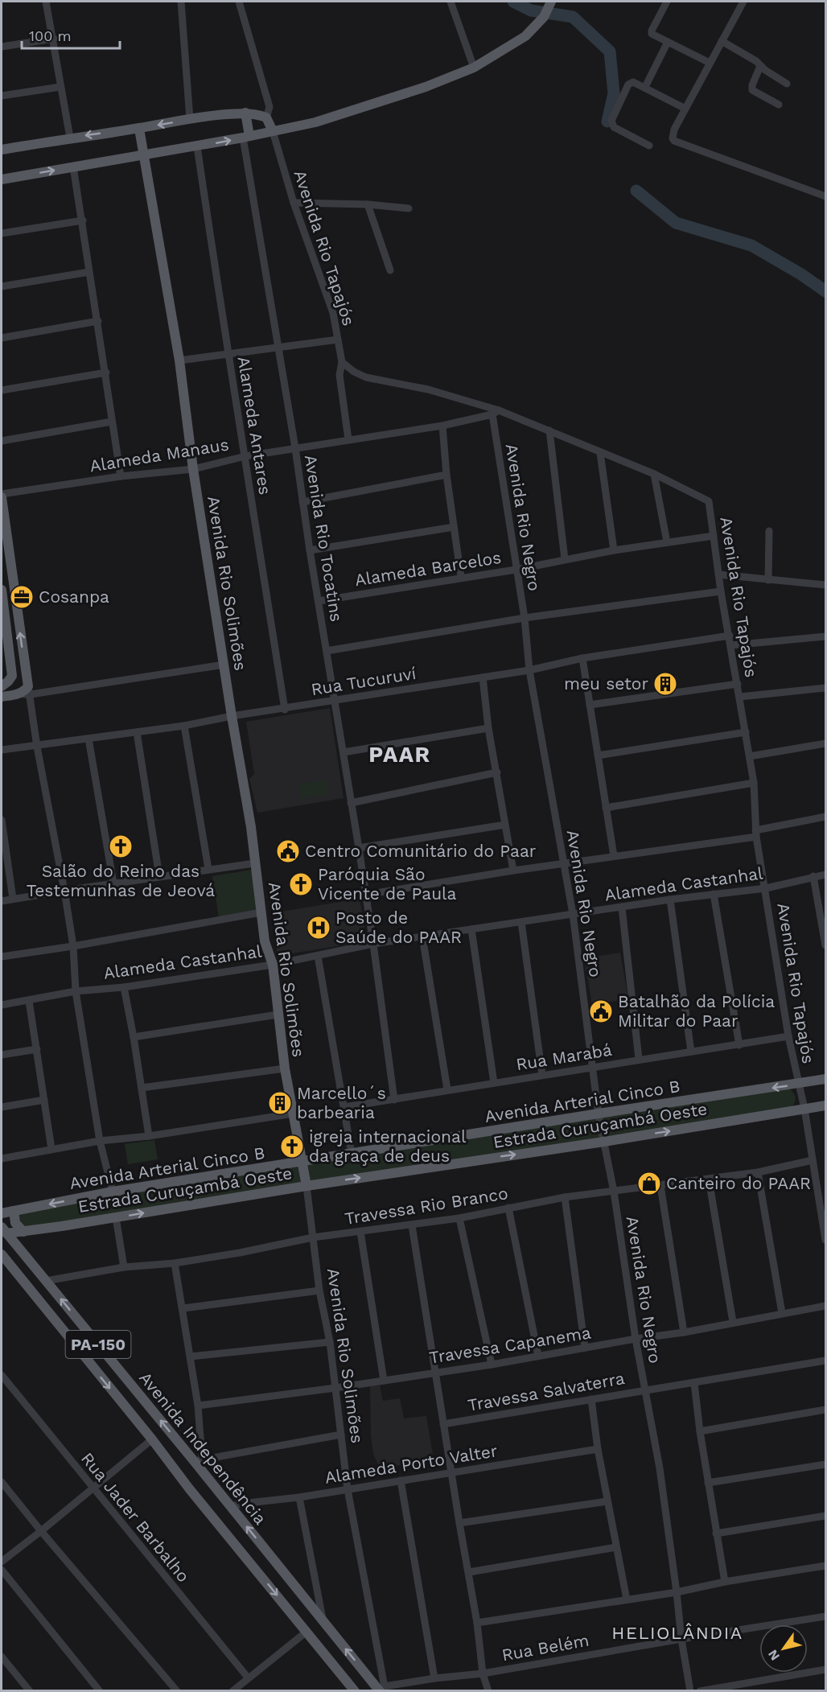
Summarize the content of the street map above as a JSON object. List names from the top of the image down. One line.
{"streets":{"main road":["Avenida Rio Solimões","Avenida Arterial Cinco B","Estrada Curuçambá Oeste","PA-150","Avenida Independência"],"street":["Avenida Rio Tapajós","Alameda Antares","Alameda Manaus","Avenida Rio Negro","Avenida Rio Tocatins","Alameda Barcelos","Rua Tucuruví","Alameda Castanhal","Rua Marabá","Travessa Rio Branco","Travessa Capanema","Travessa Salvaterra","Alameda Porto Valter","Rua Jader Barbalho","Rua Belém"]},"crossings":[["Avenida Rio Tapajós","Alameda Manaus"],["Avenida Rio Tapajós","Avenida Rio Negro"],["Avenida Rio Tapajós","Alameda Barcelos"],["Avenida Rio Tapajós","Rua Tucuruví"],["Avenida Rio Tapajós","Alameda Castanhal"],["Avenida Rio Tapajós","Rua Marabá"],["Avenida Rio Tapajós","Avenida Arterial Cinco B"],["Avenida Rio Tapajós","Estrada Curuçambá Oeste"],["Avenida Rio Tapajós","Travessa Rio Branco"],["Alameda Antares","Alameda Manaus"],["Alameda Antares","Rua Tucuruví"],["Alameda Manaus","Avenida Rio Negro"],["Alameda Manaus","Avenida Rio Tocatins"],["Alameda Manaus","Avenida Rio Solimões"],["Avenida Rio Negro","Alameda Barcelos"],["Avenida Rio Negro","Rua Tucuruví"],["Avenida Rio Negro","Alameda Castanhal"],["Avenida Rio Negro","Rua Marabá"],["Avenida Rio Negro","Avenida Arterial Cinco B"],["Avenida Rio Negro","Estrada Curuçambá Oeste"],["Avenida Rio Negro","Travessa Rio Branco"],["Avenida Rio Negro","Travessa Capanema"],["Avenida Rio Negro","Travessa Salvaterra"],["Avenida Rio Negro","Rua Belém"],["Avenida Rio Tocatins","Alameda Barcelos"],["Avenida Rio Tocatins","Rua Tucuruví"],["Avenida Rio Tocatins","Alameda Castanhal"],["Avenida Rio Tocatins","Rua Marabá"],["Avenida Rio Solimões","Rua Tucuruví"],["Avenida Rio Solimões","Alameda Castanhal"],["Avenida Rio Solimões","Avenida Arterial Cinco B"],["Avenida Rio Solimões","Estrada Curuçambá Oeste"],["Avenida Rio Solimões","Travessa Rio Branco"],["Avenida Rio Solimões","Travessa Capanema"],["Avenida Rio Solimões","Avenida Independência"],["Avenida Rio Solimões","Alameda Porto Valter"],["Avenida Rio Solimões","Rua Belém"],["Estrada Curuçambá Oeste","Avenida Independência"],["Travessa Rio Branco","Avenida Independência"],["Avenida Independência","Alameda Porto Valter"],["Avenida Independência","Rua Belém"]],"one_way":["Avenida Arterial Cinco B","Estrada Curuçambá Oeste"],"districts":["PAAR","HELIOLÂNDIA"],"places":{"office":["Cosanpa"],"building":["meu setor","Marcello´s barbearia"],"church":["Salão do Reino das Testemunhas de Jeová","Paróquia São Vicente de Paula","igreja internacional da graça de deus"],"public building":["Centro Comunitário do Paar","Batalhão da Polícia Militar do Paar"],"hospital":["Posto de Saúde do PAAR"],"shop":["Canteiro do PAAR"]},"scale_bar":"100 m","north":"bottom left"}
